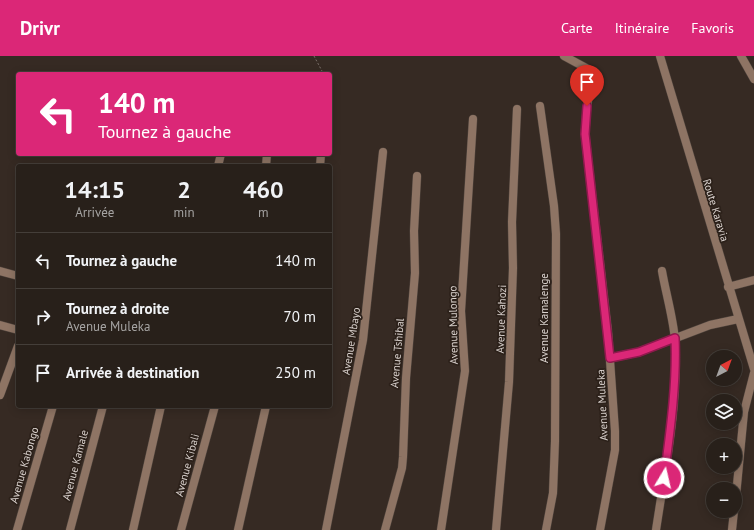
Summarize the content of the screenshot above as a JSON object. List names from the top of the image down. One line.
{"streets":{"street":["Route Karavia","Avenue Kamalenge","Avenue Kahozi","Avenue Mulongo","Avenue Mbayo","Avenue Tshibal","Avenue Muleka","Avenue Kabongo","Avenue Kamale","Avenue Kibali"]},"north":"top right","page":{"header":"Drivr","nav":["Carte","Itinéraire","Favoris"],"turn":["140 m","Tournez à gauche"],"eta":["14:15","Arrivée","2","min","460","m"],"list":[{"name":"Tournez à gauche","value":"140 m"},{"name":"Tournez à droite","note":"Avenue Muleka","value":"70 m"},{"name":"Arrivée à destination","value":"250 m"}],"map_buttons":["+","−"]}}
